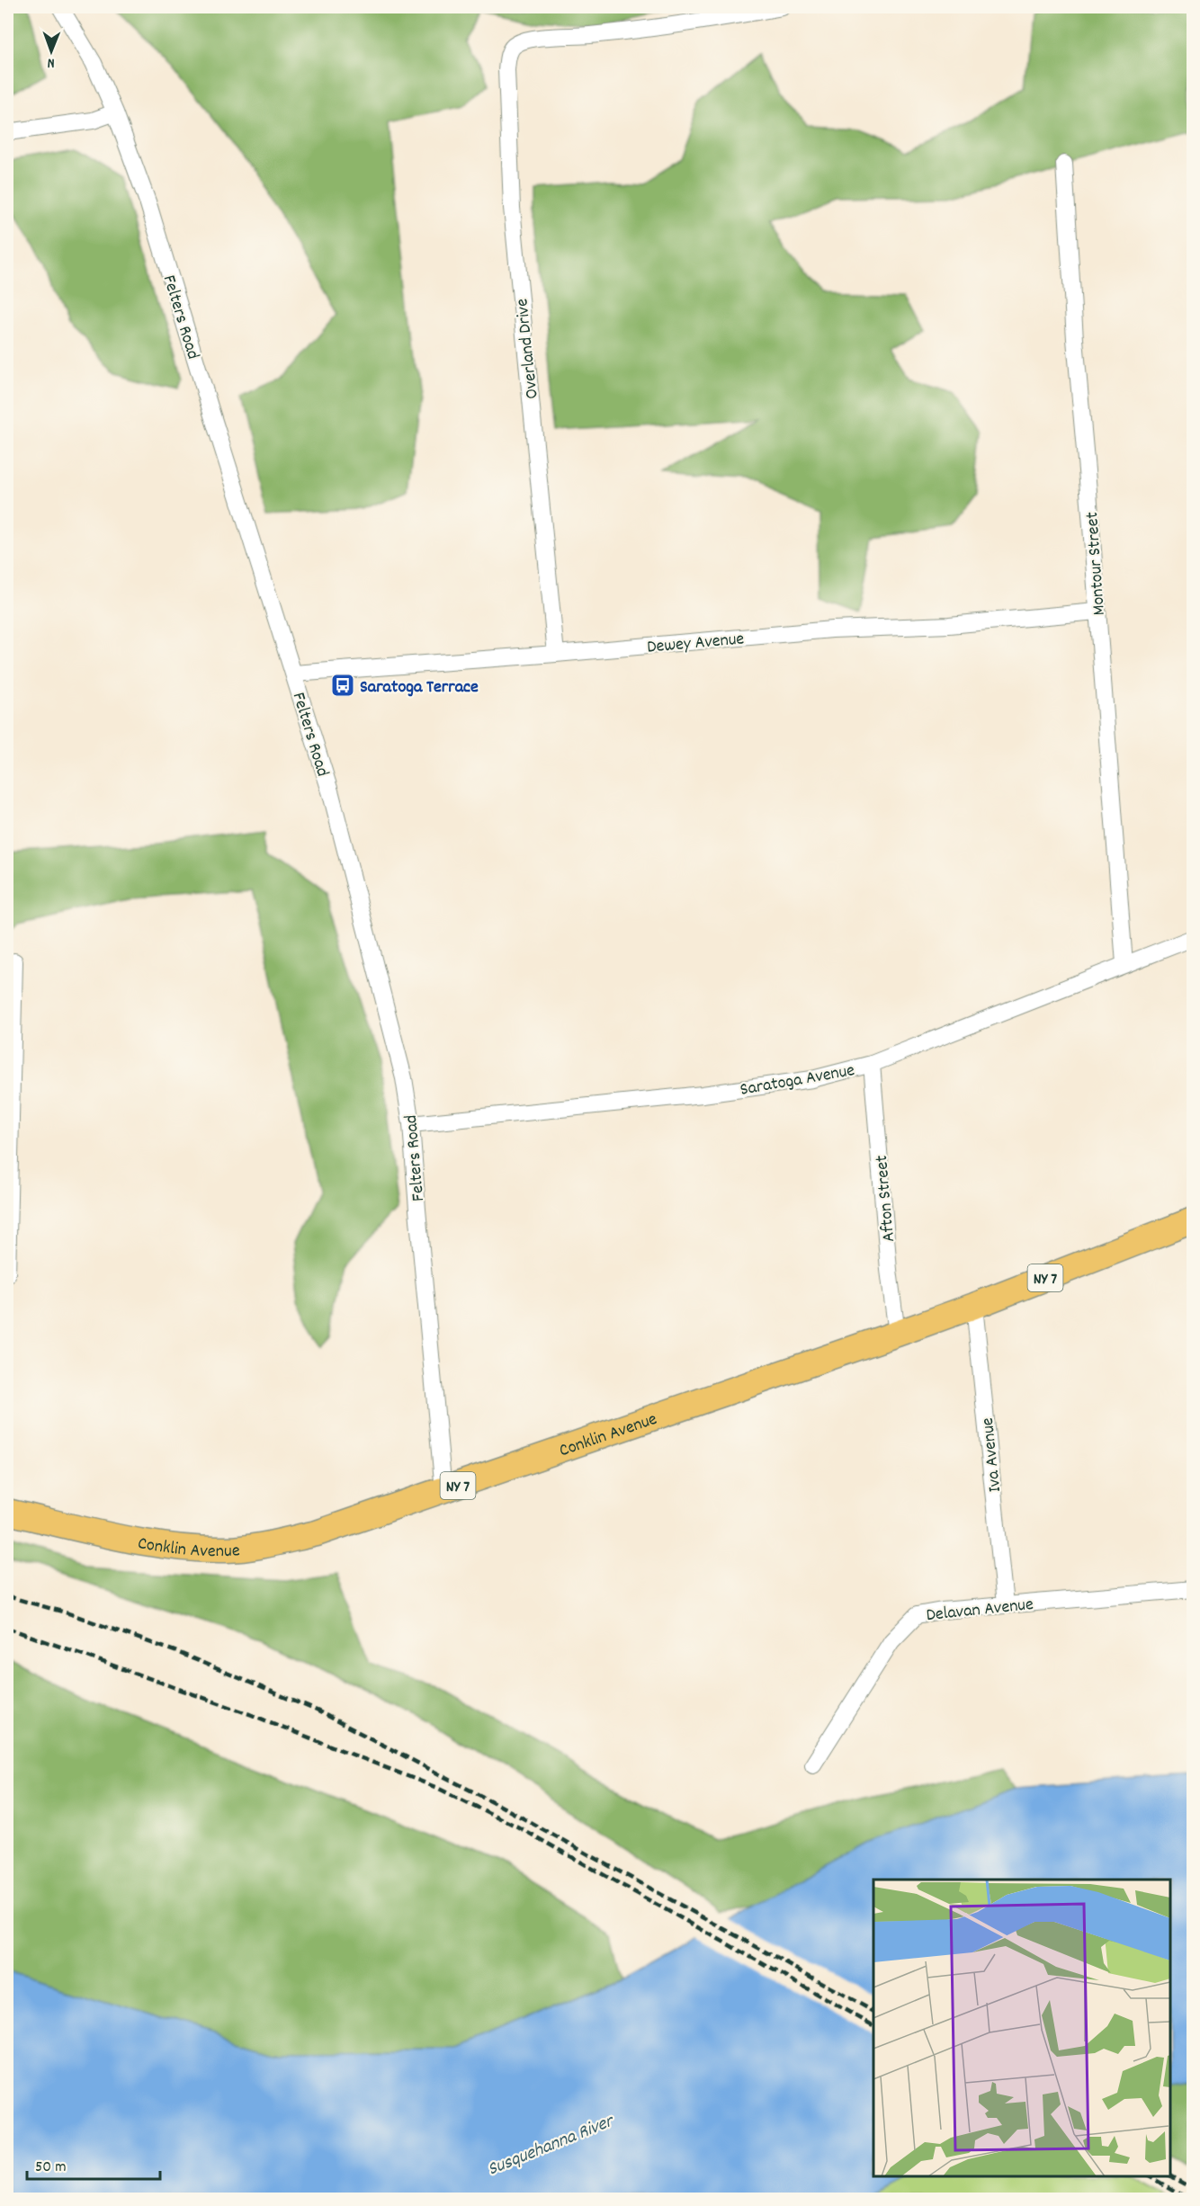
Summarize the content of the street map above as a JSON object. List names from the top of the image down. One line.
{"streets":{"main road":["NY 7","Conklin Avenue"],"street":["Felters Road","Overland Drive","Montour Street","Dewey Avenue","Saratoga Avenue","Afton Street","Iva Avenue","Delavan Avenue"]},"crossings":[["Felters Road","Dewey Avenue"],["Felters Road","Saratoga Avenue"],["Felters Road","Conklin Avenue"],["Overland Drive","Dewey Avenue"],["Montour Street","Dewey Avenue"],["Montour Street","Saratoga Avenue"],["Saratoga Avenue","Afton Street"],["Afton Street","Conklin Avenue"],["Conklin Avenue","Iva Avenue"],["Iva Avenue","Delavan Avenue"]],"water":["Susquehanna River"],"places":{"bus stop":["Saratoga Terrace"]},"scale_bar":"50 m","north":"bottom"}
